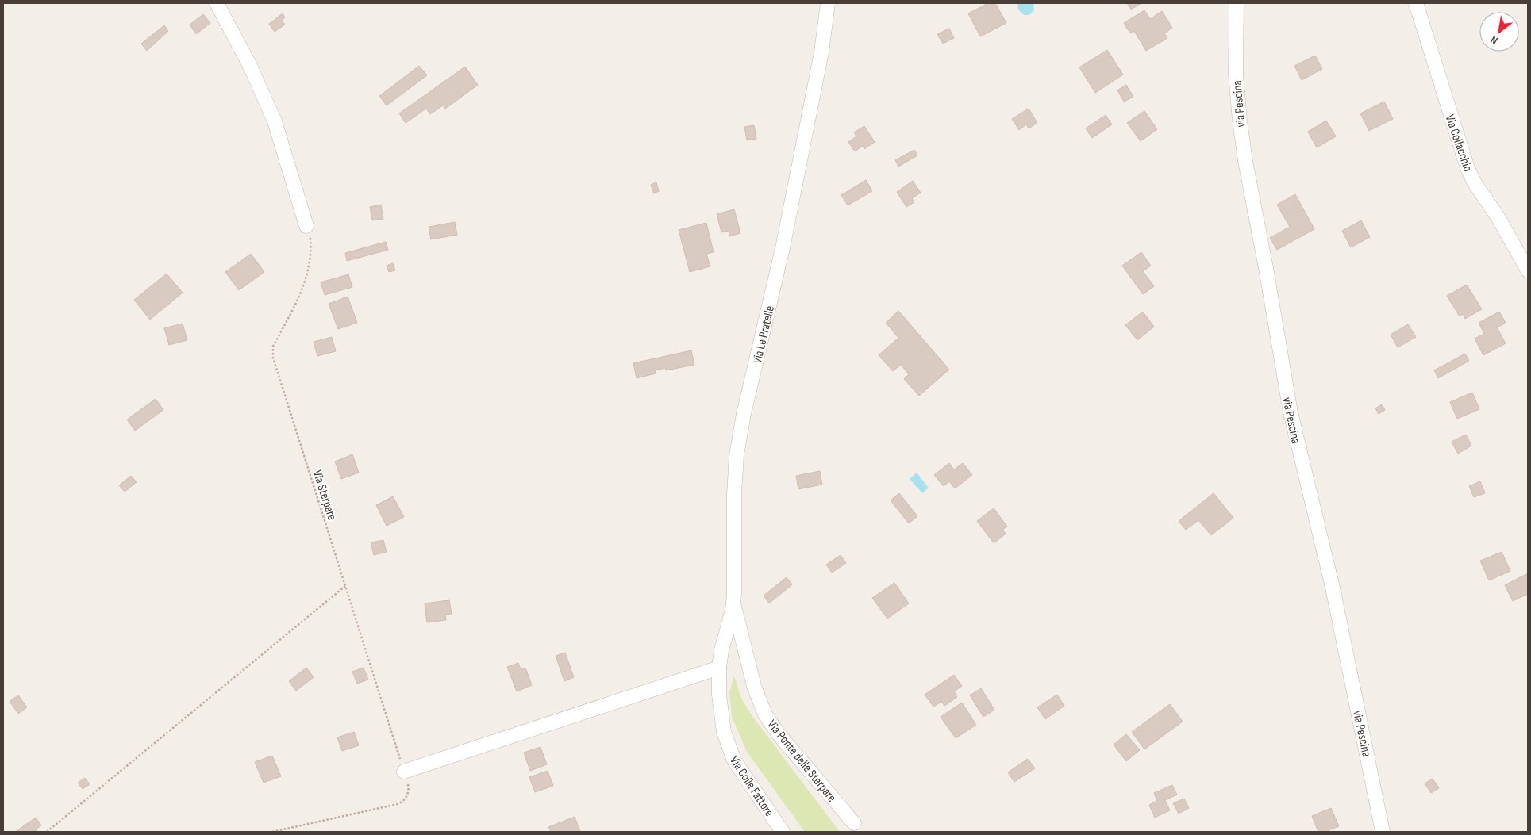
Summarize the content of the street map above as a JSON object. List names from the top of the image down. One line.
{"streets":{"street":["via Pescina","Via Collacchio","Via Le Pratelle","Via Ponte delle Sterpare","Via Colle Fattore"],"path":["Via Sterpare"]},"crossings":[["Via Le Pratelle","Via Ponte delle Sterpare"],["Via Le Pratelle","Via Colle Fattore"]],"north":"bottom left"}
